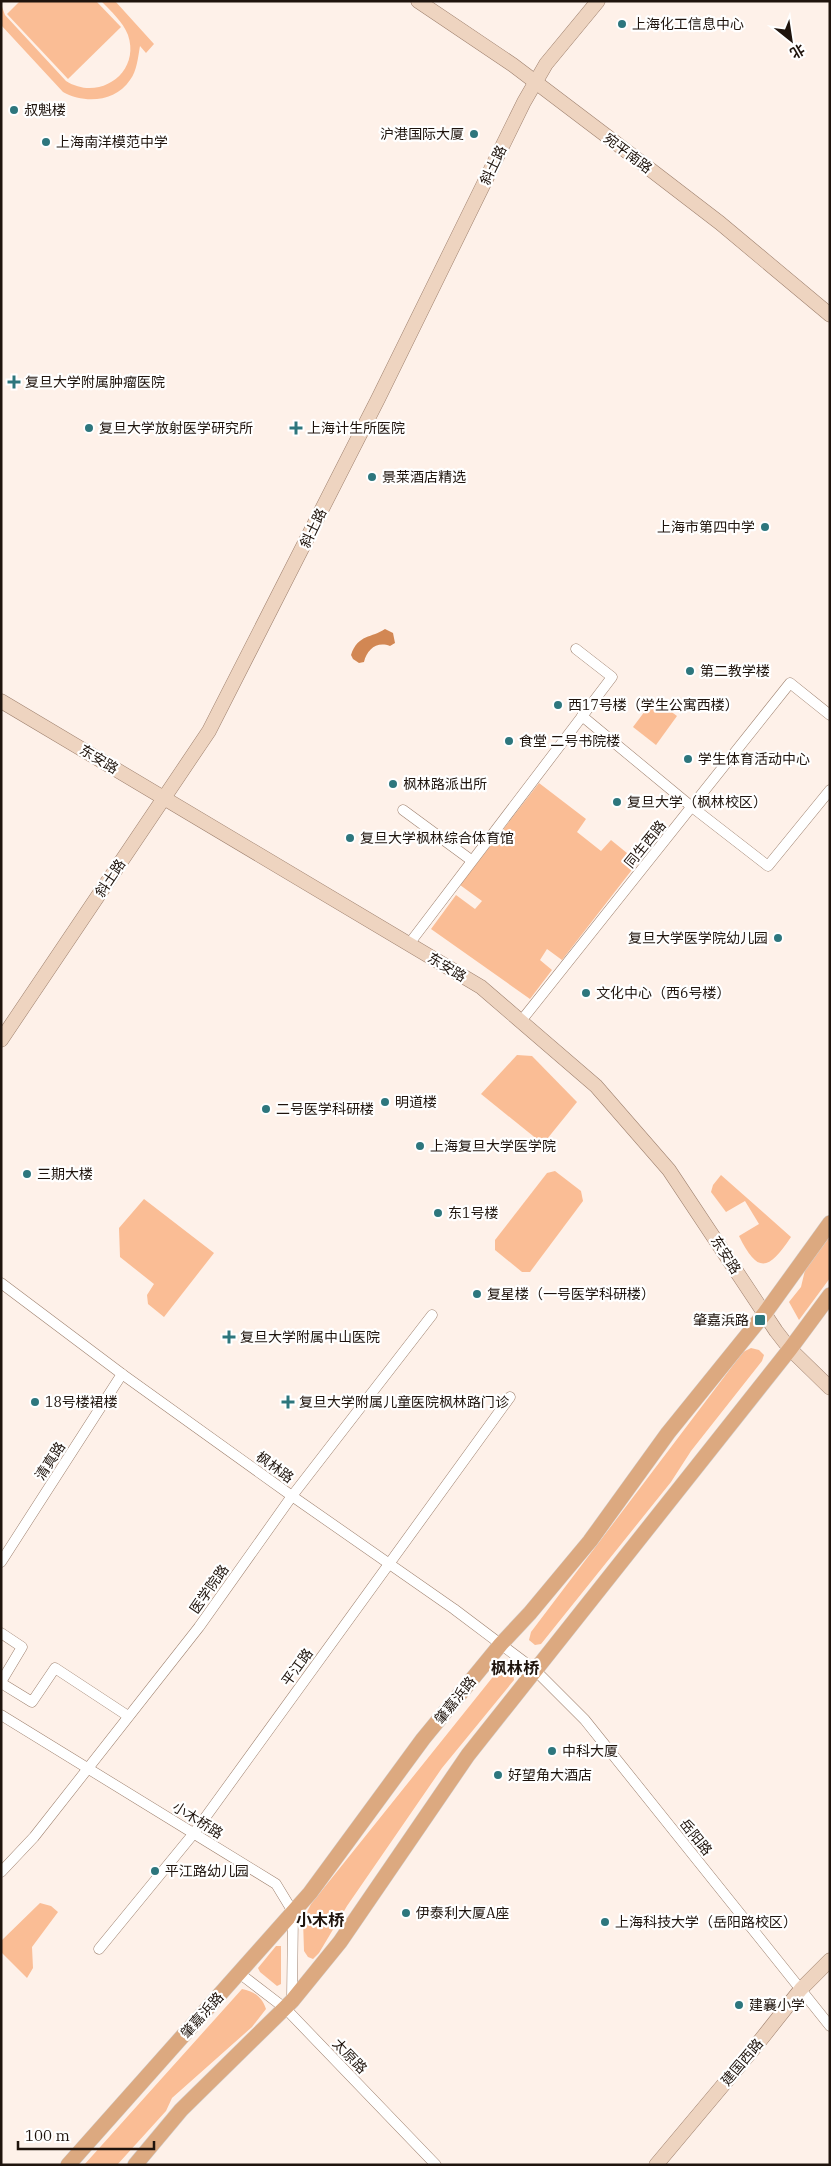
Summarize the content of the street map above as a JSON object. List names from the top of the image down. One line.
{"streets":{"main road":["宛平南路","斜土路","东安路","肇嘉浜路","建国西路"],"street":["同生西路","清真路","枫林路","医学院路","平江路","小木桥路","岳阳路","太原路"]},"crossings":[["宛平南路","斜土路"],["斜土路","东安路"],["东安路","同生西路"],["东安路","肇嘉浜路"],["清真路","枫林路"],["枫林路","医学院路"],["枫林路","平江路"],["枫林路","肇嘉浜路"],["枫林路","岳阳路"],["医学院路","小木桥路"],["平江路","小木桥路"],["肇嘉浜路","小木桥路"],["肇嘉浜路","太原路"],["岳阳路","建国西路"]],"districts":["枫林桥","小木桥"],"places":{"other":["上海化工信息中心","叔魁楼","沪港国际大厦","上海南洋模范中学","复旦大学放射医学研究所","景莱酒店精选","上海市第四中学","第二教学楼","西17号楼（学生公寓西楼）","食堂 二号书院楼","学生体育活动中心","枫林路派出所","复旦大学（枫林校区）","复旦大学枫林综合体育馆","复旦大学医学院幼儿园","文化中心（西6号楼）","明道楼","二号医学科研楼","上海复旦大学医学院","三期大楼","东1号楼","复星楼（一号医学科研楼）","18号楼裙楼","中科大厦","好望角大酒店","平江路幼儿园","伊泰利大厦A座","上海科技大学（岳阳路校区）","建襄小学"],"health":["复旦大学附属肿瘤医院","上海计生所医院","复旦大学附属中山医院","复旦大学附属儿童医院枫林路门诊"],"transit":["肇嘉浜路"]},"scale_bar":"100 m","north":"bottom right"}
